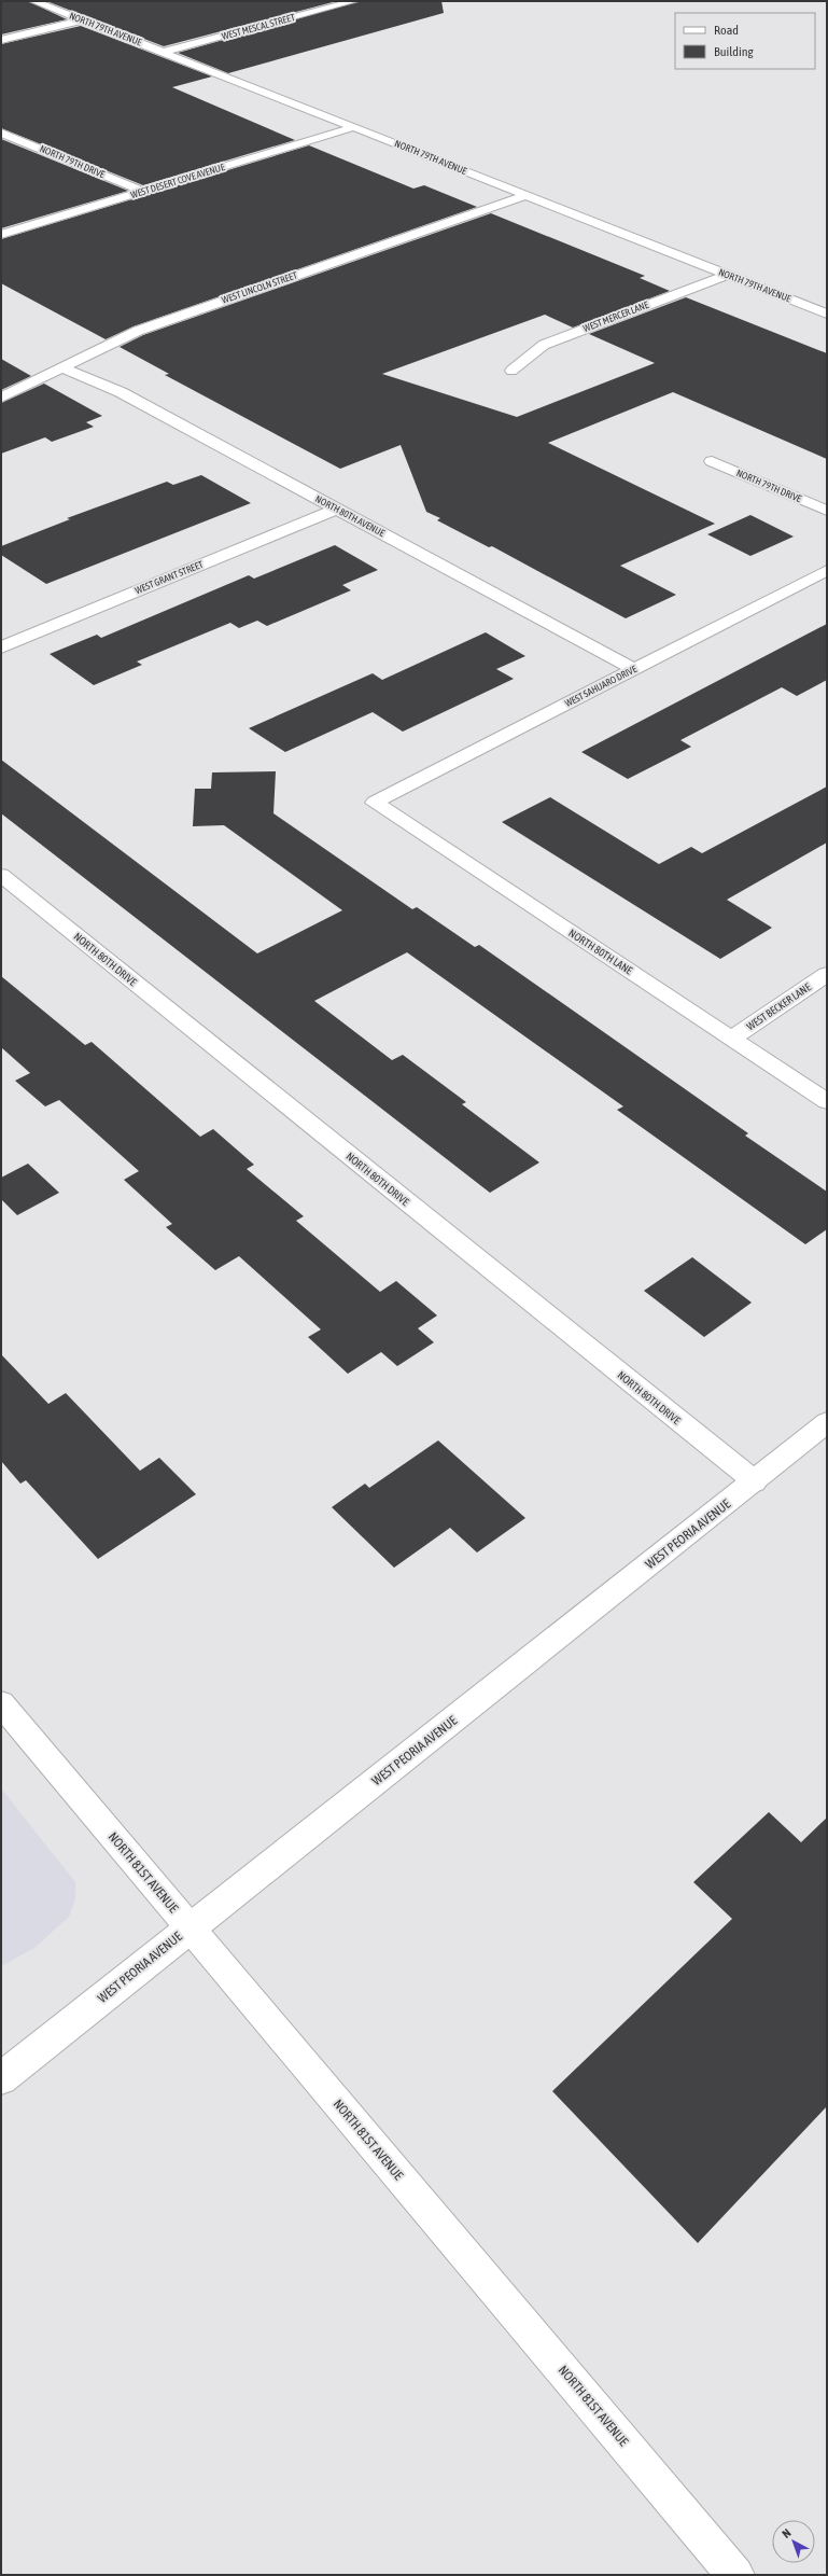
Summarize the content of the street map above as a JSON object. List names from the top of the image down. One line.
{"streets":{"street":["WEST MESCAL STREET","NORTH 79TH AVENUE","NORTH 79TH DRIVE","WEST DESERT COVE AVENUE","WEST LINCOLN STREET","WEST MERCER LANE","NORTH 80TH AVENUE","WEST GRANT STREET","WEST SAHUARO DRIVE","NORTH 80TH LANE","NORTH 80TH DRIVE","WEST BECKER LANE","WEST PEORIA AVENUE","NORTH 81ST AVENUE"]},"crossings":[["WEST MESCAL STREET","NORTH 79TH AVENUE"],["NORTH 79TH AVENUE","WEST DESERT COVE AVENUE"],["NORTH 79TH AVENUE","WEST LINCOLN STREET"],["NORTH 79TH AVENUE","WEST MERCER LANE"],["NORTH 79TH DRIVE","WEST DESERT COVE AVENUE"],["WEST LINCOLN STREET","NORTH 80TH AVENUE"],["NORTH 80TH AVENUE","WEST GRANT STREET"],["NORTH 80TH AVENUE","WEST SAHUARO DRIVE"],["WEST SAHUARO DRIVE","NORTH 80TH LANE"],["NORTH 80TH LANE","WEST BECKER LANE"],["NORTH 80TH DRIVE","WEST PEORIA AVENUE"],["WEST PEORIA AVENUE","NORTH 81ST AVENUE"]],"legend":["Road","Building"],"north":"top left"}
